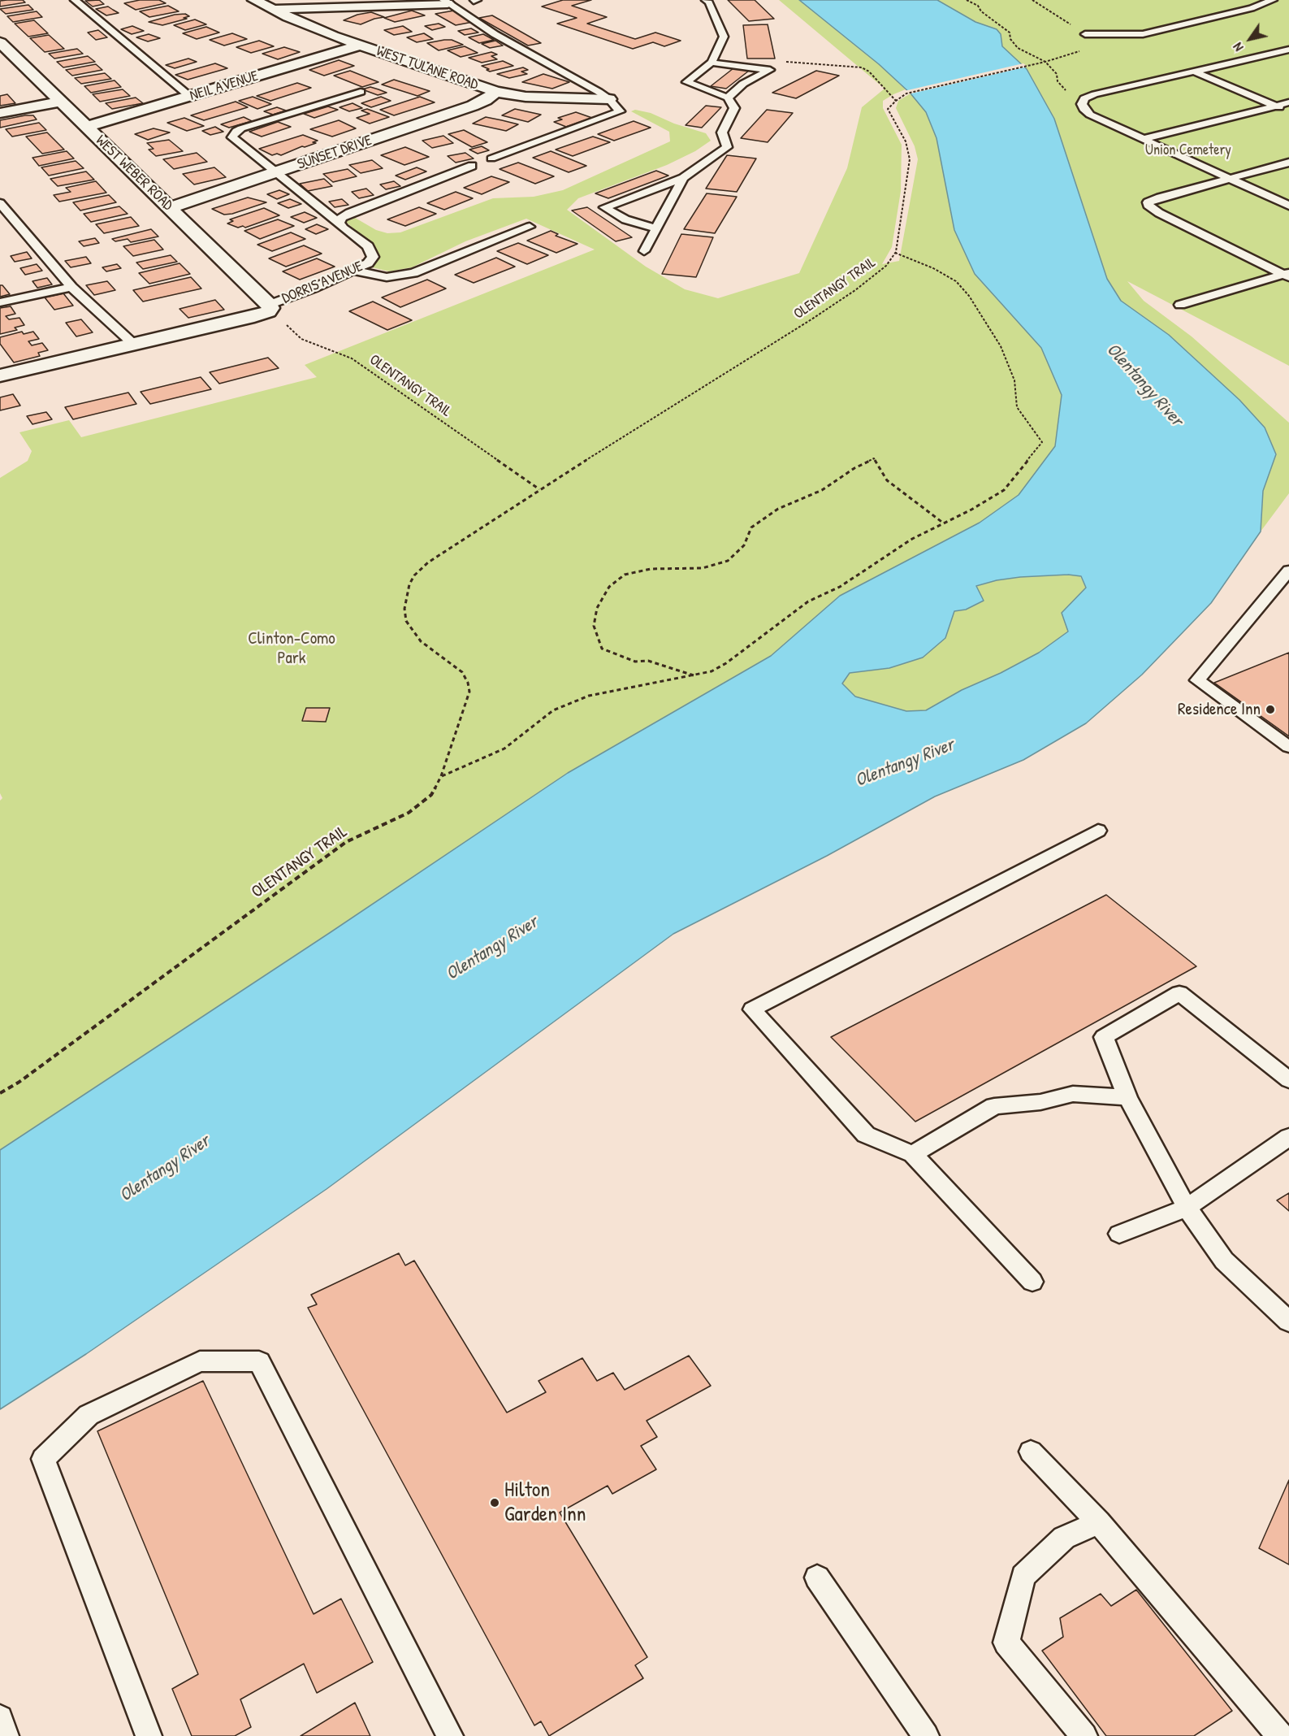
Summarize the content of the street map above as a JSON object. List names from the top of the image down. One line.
{"streets":{"street":["WEST TULANE ROAD","NEIL AVENUE","SUNSET DRIVE","WEST WEBER ROAD","DORRIS AVENUE"],"path":["OLENTANGY TRAIL"]},"crossings":[["WEST TULANE ROAD","NEIL AVENUE"],["WEST TULANE ROAD","SUNSET DRIVE"],["NEIL AVENUE","WEST WEBER ROAD"],["SUNSET DRIVE","WEST WEBER ROAD"],["WEST WEBER ROAD","DORRIS AVENUE"],["WEST WEBER ROAD","OLENTANGY TRAIL"],["DORRIS AVENUE","OLENTANGY TRAIL"]],"water":["Olentangy River"],"parks":["Union Cemetery","Clinton-Como Park"],"places":["Residence Inn","Hilton Garden Inn"],"north":"bottom left"}
